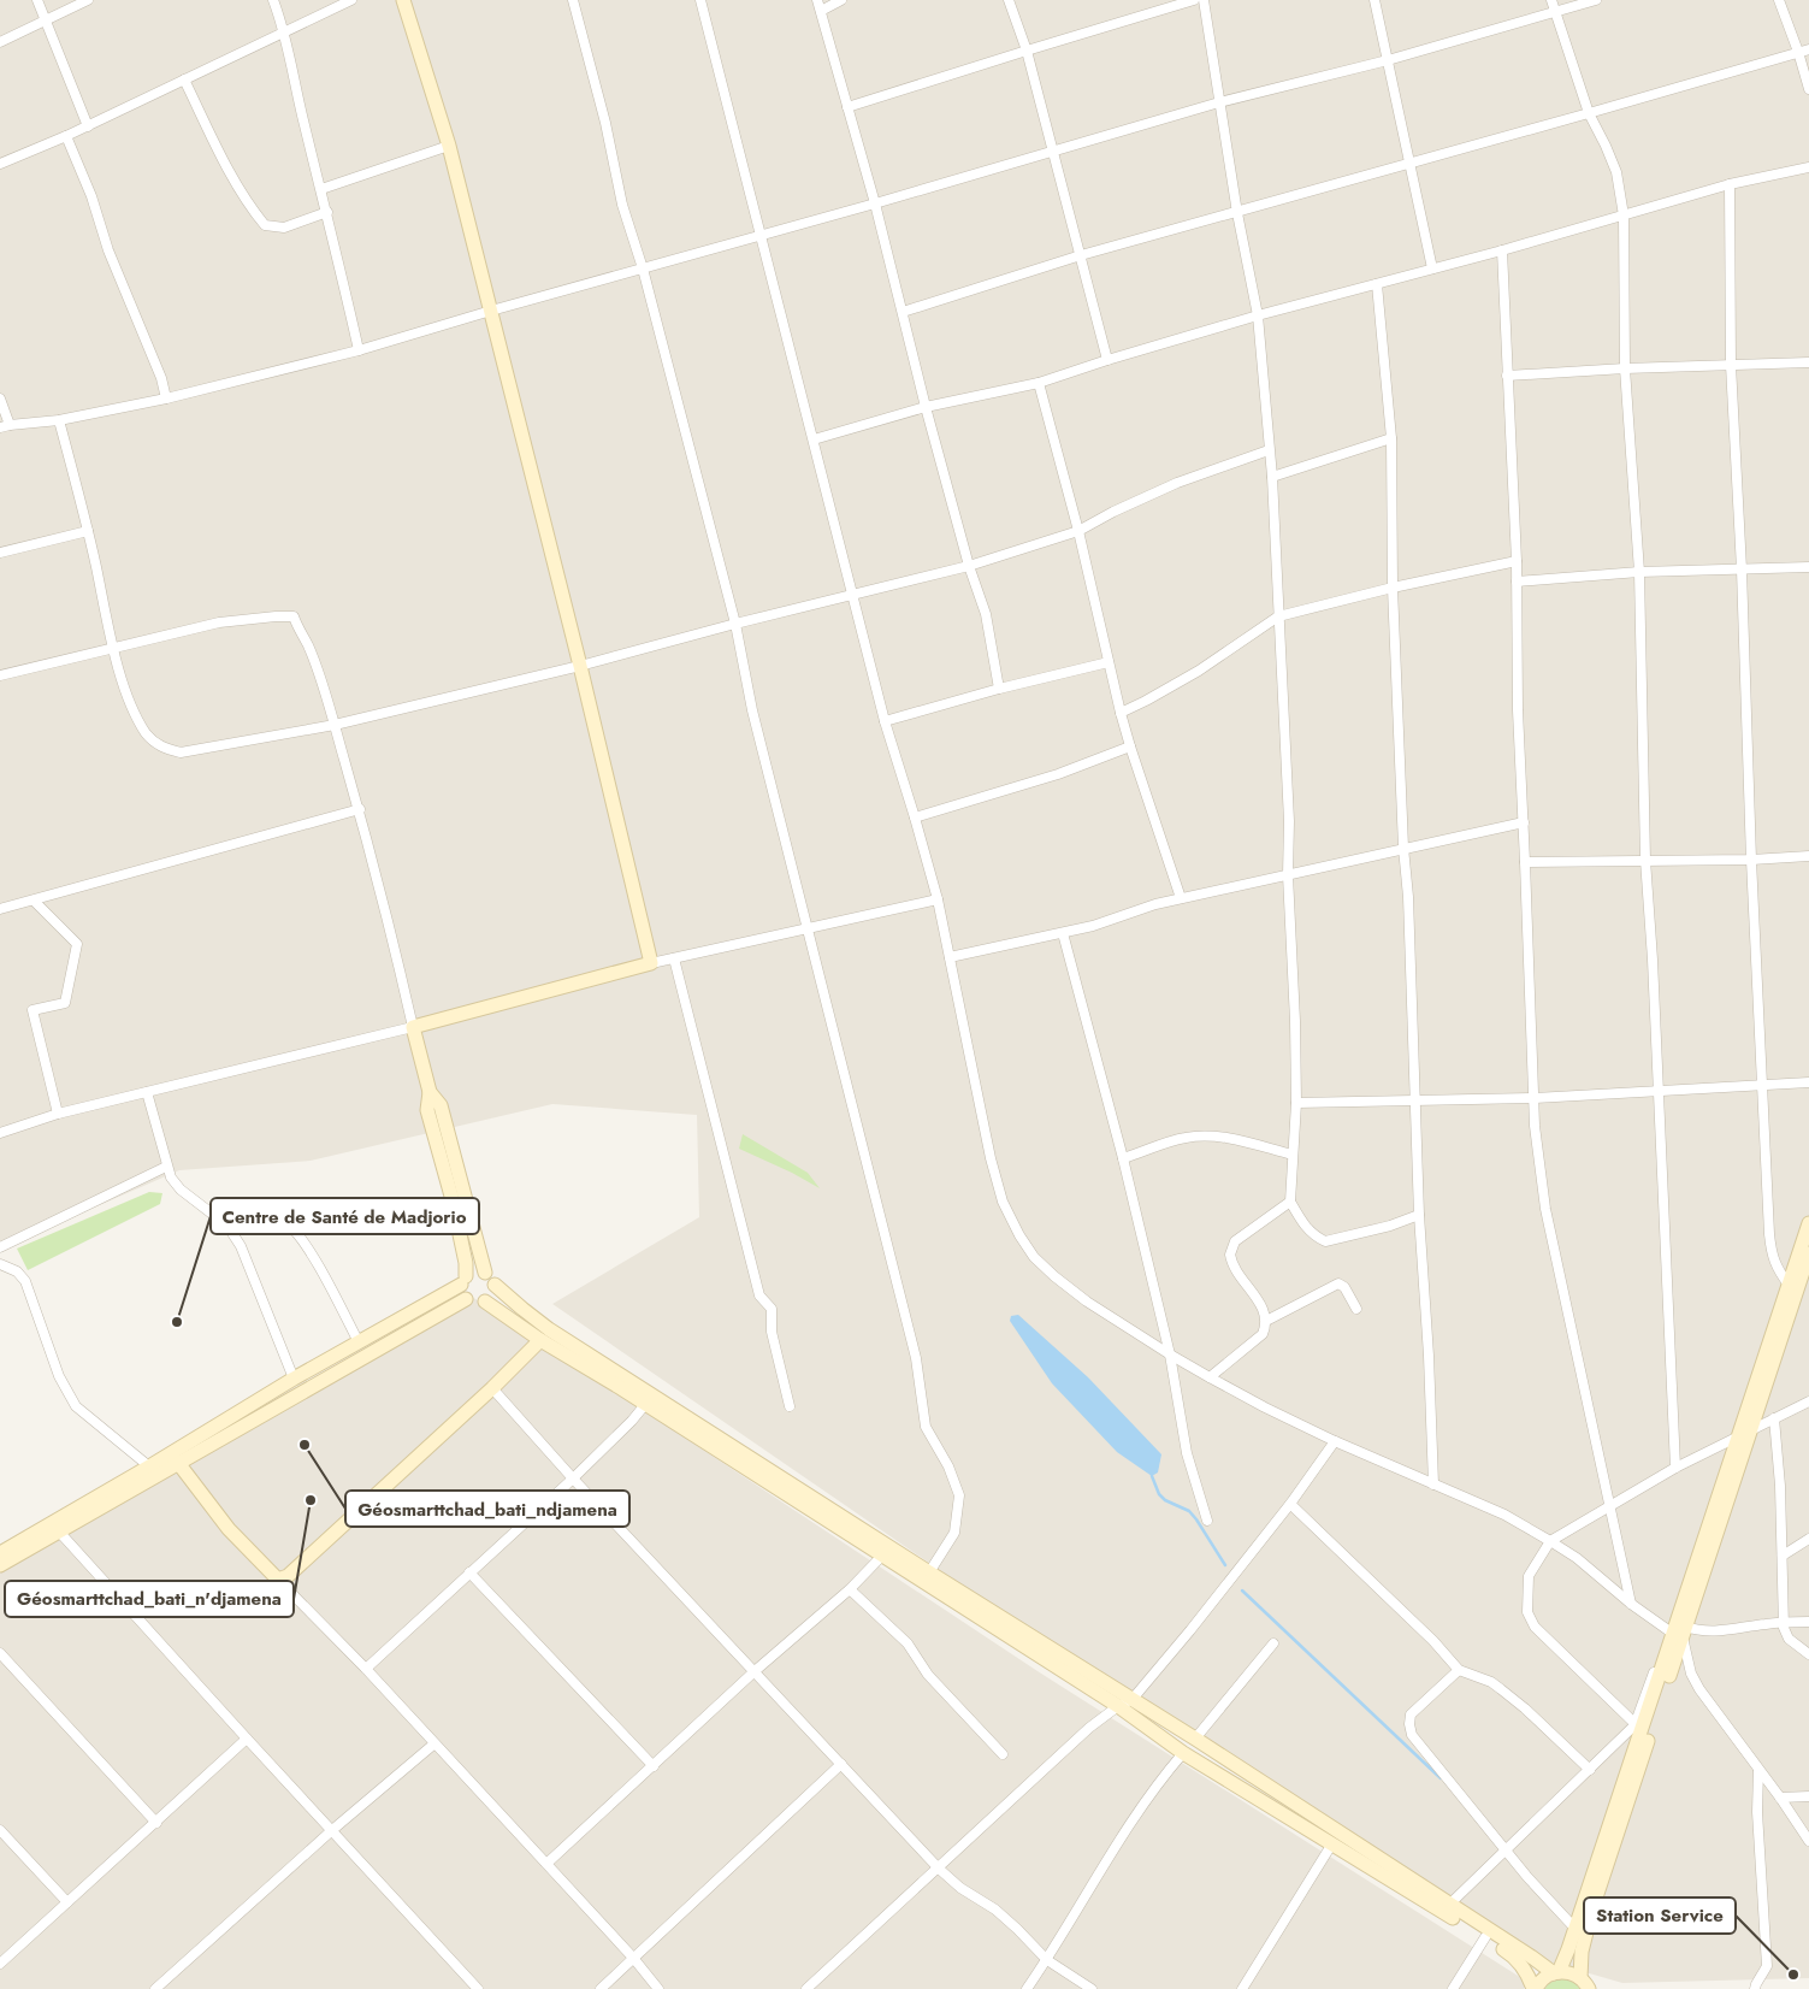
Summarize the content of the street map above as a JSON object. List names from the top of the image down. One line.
{"places":["Centre de Santé de Madjorio","Géosmarttchad_bati_ndjamena","Géosmarttchad_bati_n'djamena","Station Service"]}
